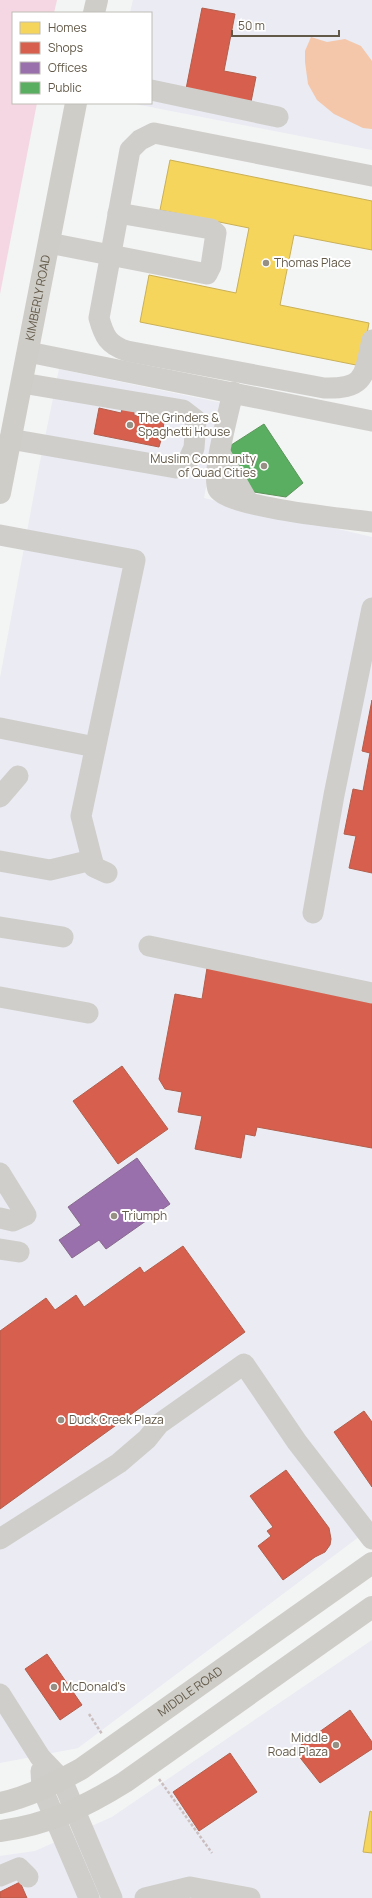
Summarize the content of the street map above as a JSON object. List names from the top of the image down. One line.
{"streets":{"main road":["KIMBERLY ROAD","MIDDLE ROAD"]},"places":["Thomas Place","The Grinders & Spaghetti House","Muslim Community of Quad Cities","Triumph","Duck Creek Plaza","McDonald's","Middle Road Plaza"],"legend":["Homes","Shops","Offices","Public"],"scale_bar":"50 m"}
